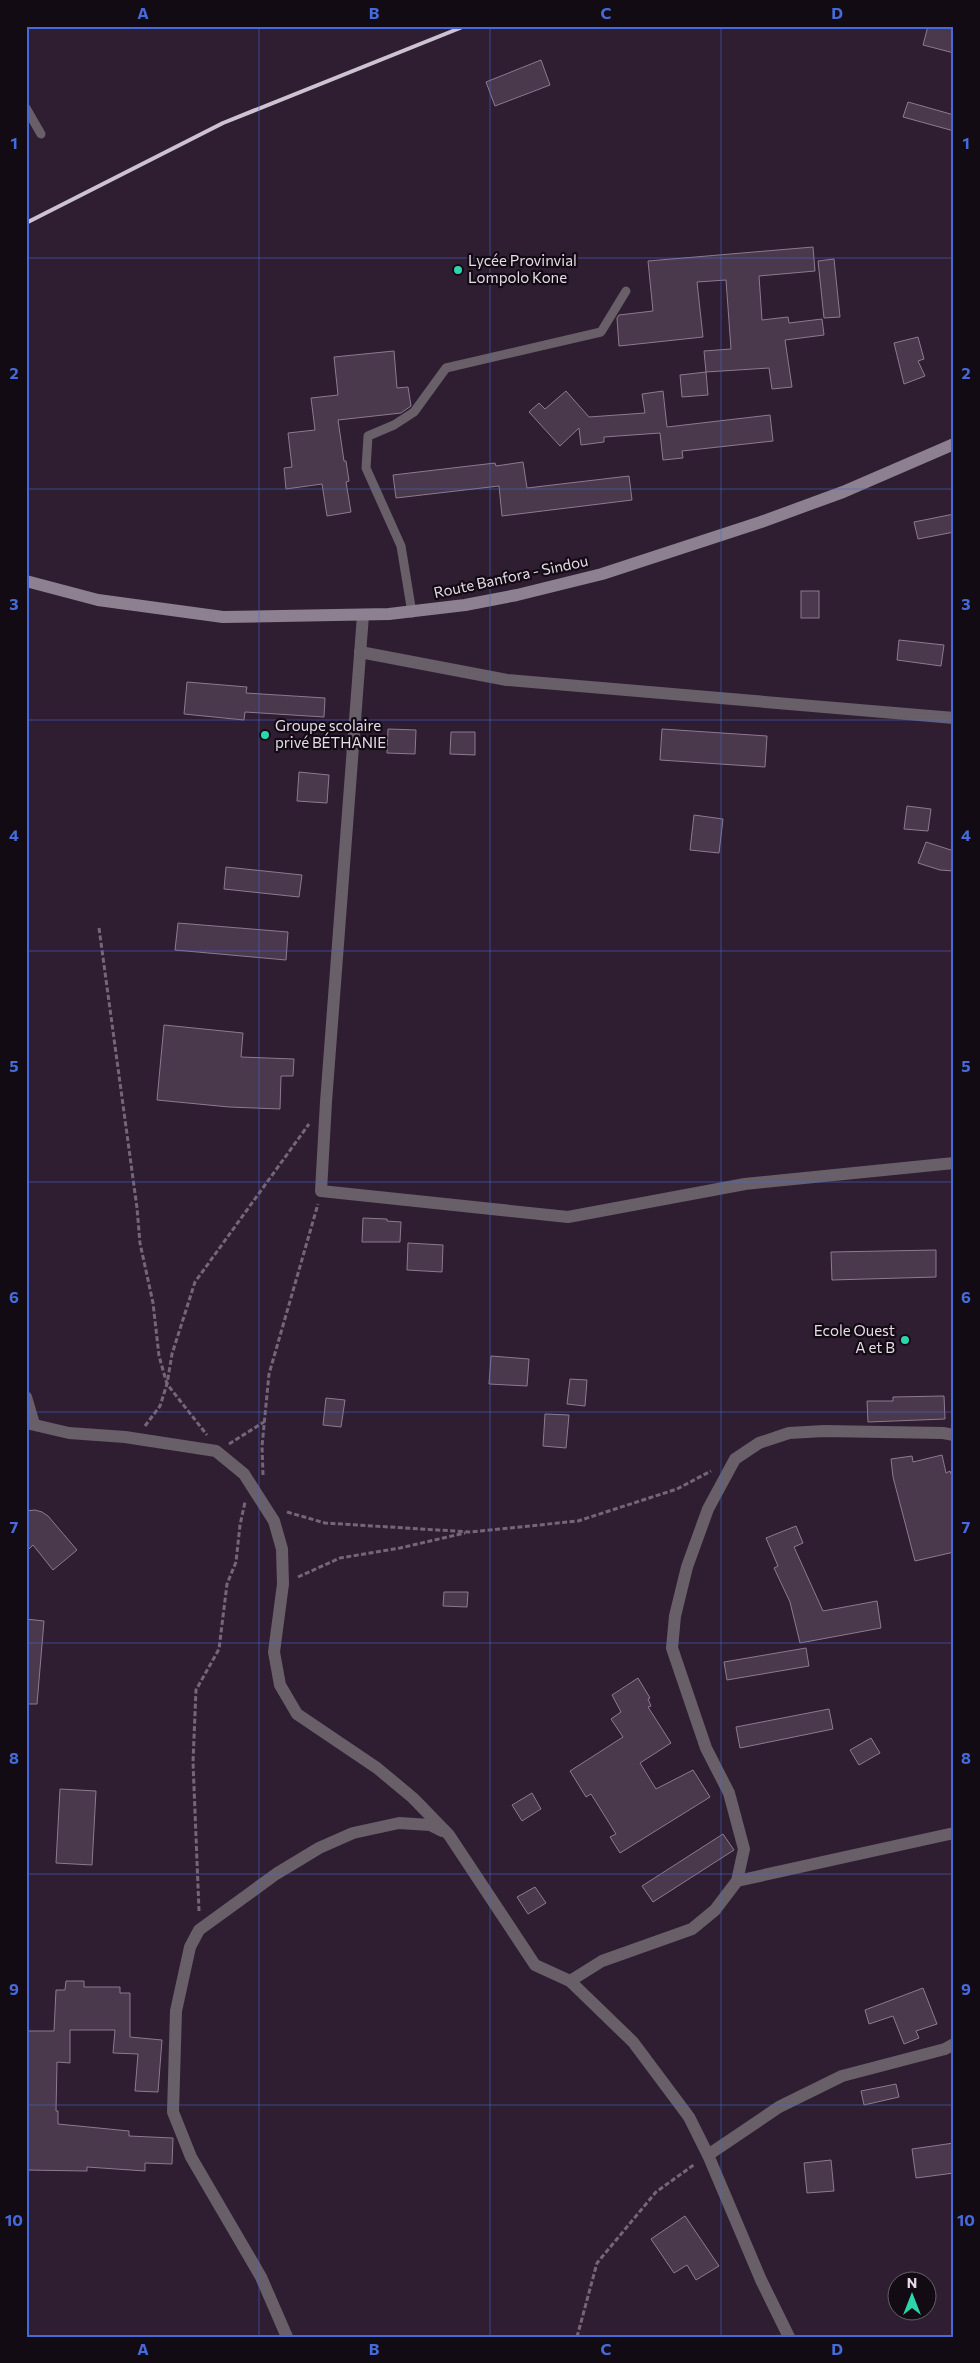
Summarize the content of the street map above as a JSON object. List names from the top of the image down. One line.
{"streets":{"main road":["Route Banfora - Sindou"]},"places":["Lycée Provinvial Lompolo Kone","Groupe scolaire privé BÉTHANIE","Ecole Ouest A et B"],"north":"top","grid":{"columns":["A","B","C","D"],"rows":["1","2","3","4","5","6","7","8","9","10"]}}
